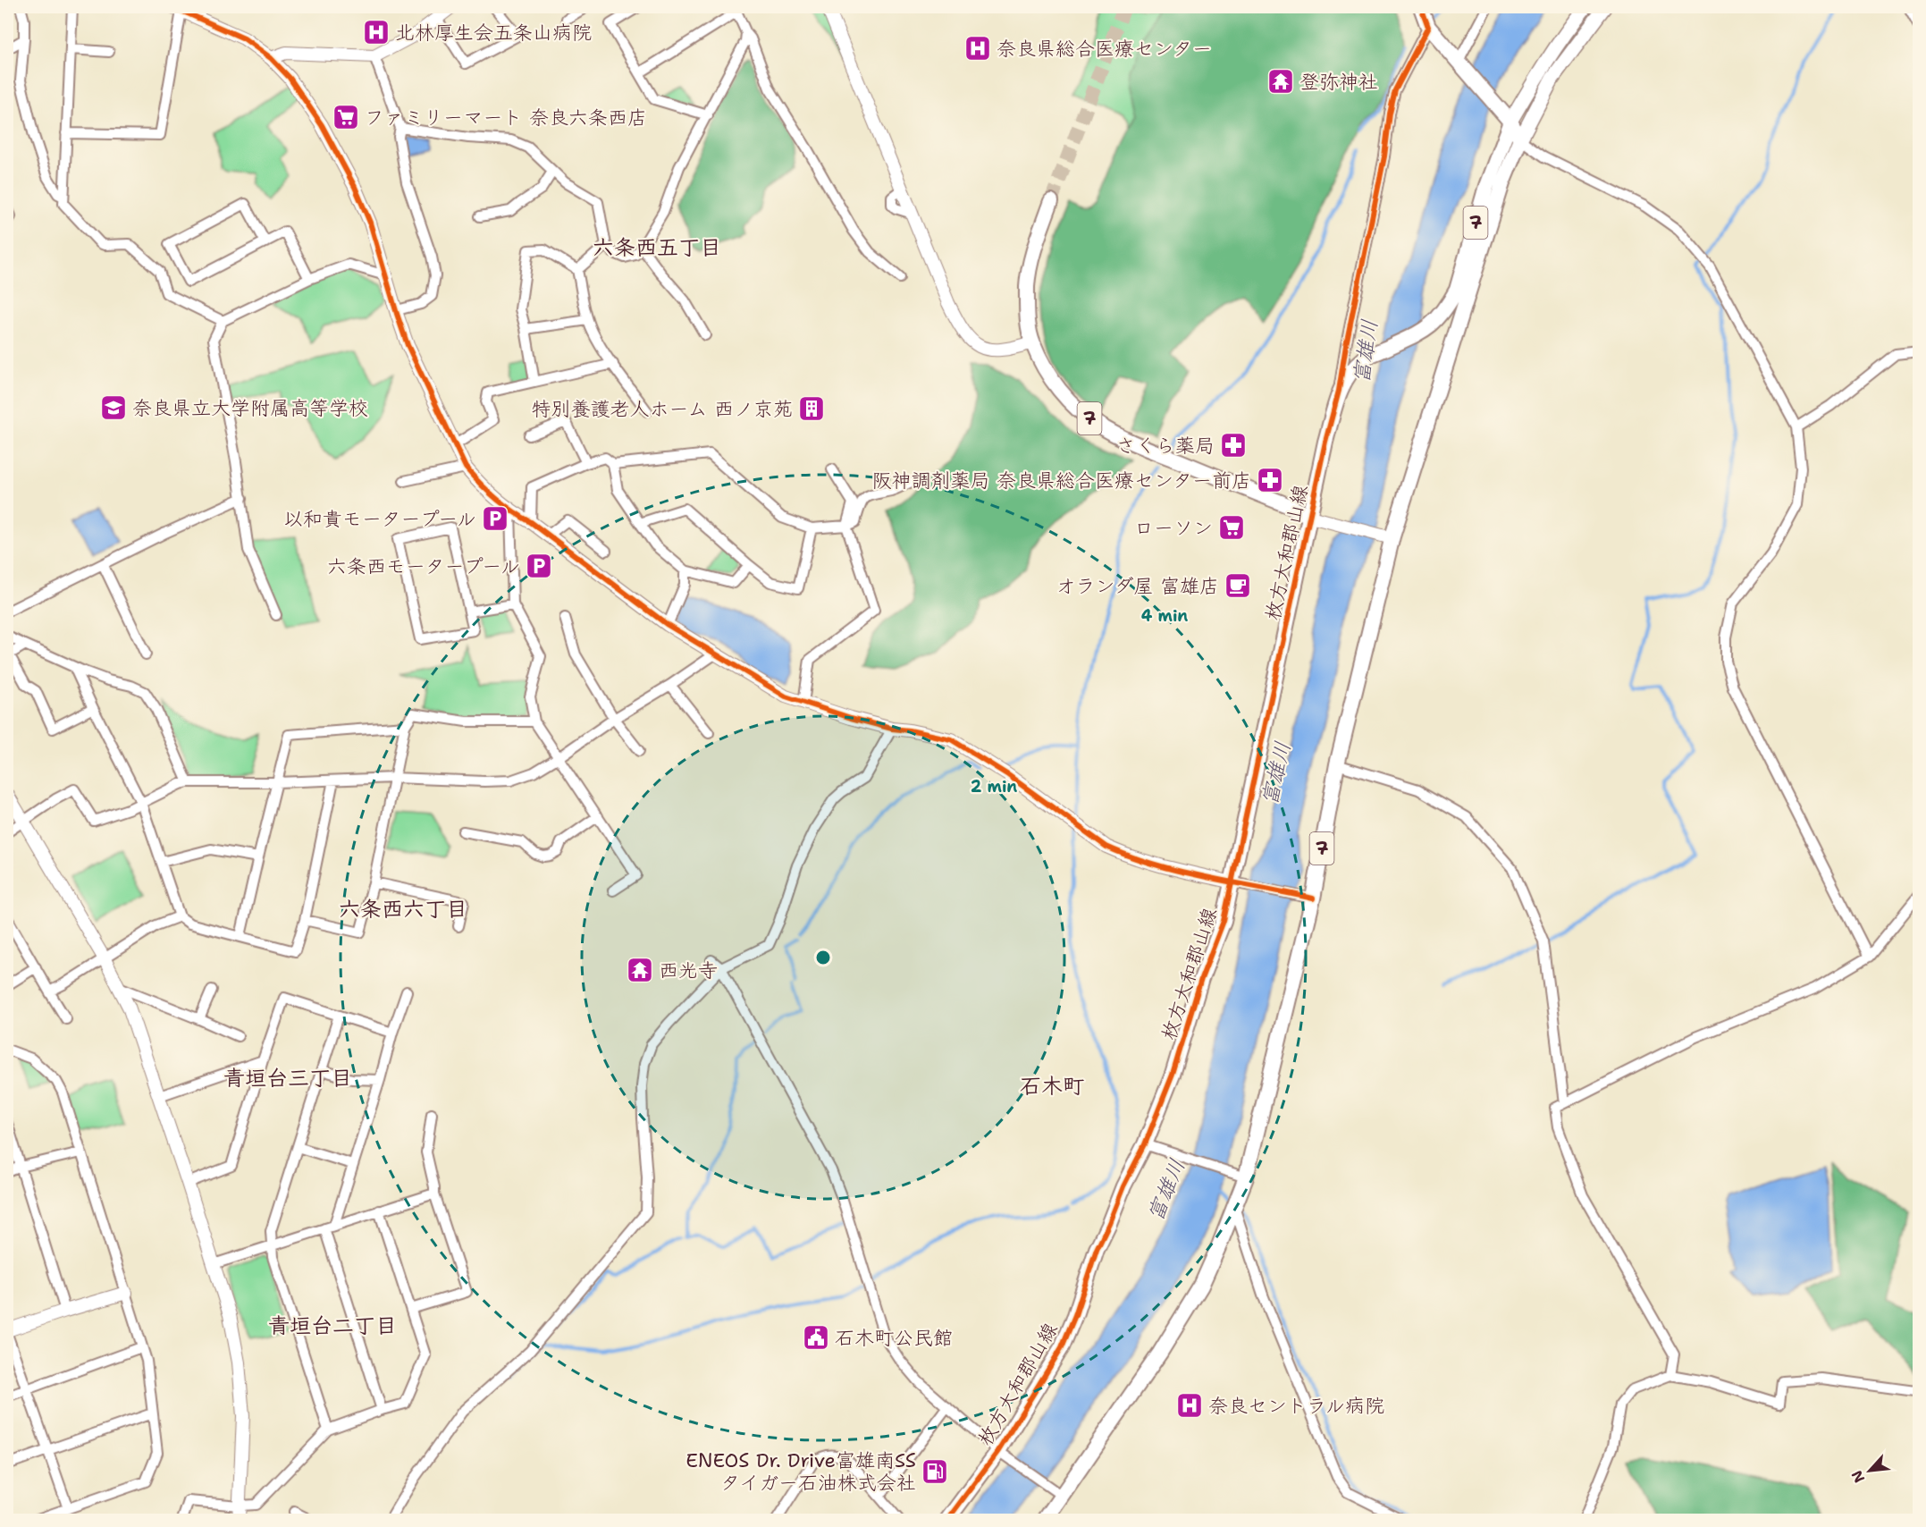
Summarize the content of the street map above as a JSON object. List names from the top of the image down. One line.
{"streets":{"main road":["7","枚方大和郡山線"]},"districts":["六条西五丁目","六条西六丁目","青垣台三丁目","石木町","青垣台二丁目"],"water":["富雄川"],"places":{"hospital":["北林厚生会五条山病院","奈良県総合医療センター","奈良セントラル病院"],"temple":["登弥神社","西光寺"],"supermarket":["ファミリーマート 奈良六条西店","ローソン"],"school or university":["奈良県立大学附属高等学校"],"building":["特別養護老人ホーム 西ノ京苑"],"pharmacy":["さくら薬局","阪神調剤薬局 奈良県総合医療センター前店"],"parking":["以和貴モータープール","六条西モータープール"],"cafe":["オランダ屋 富雄店"],"public building":["石木町公民館"],"fuel station":["ENEOS Dr. Drive富雄南SS タイガー石油株式会社"]},"north":"bottom left","rings":["4 min","2 min"]}
